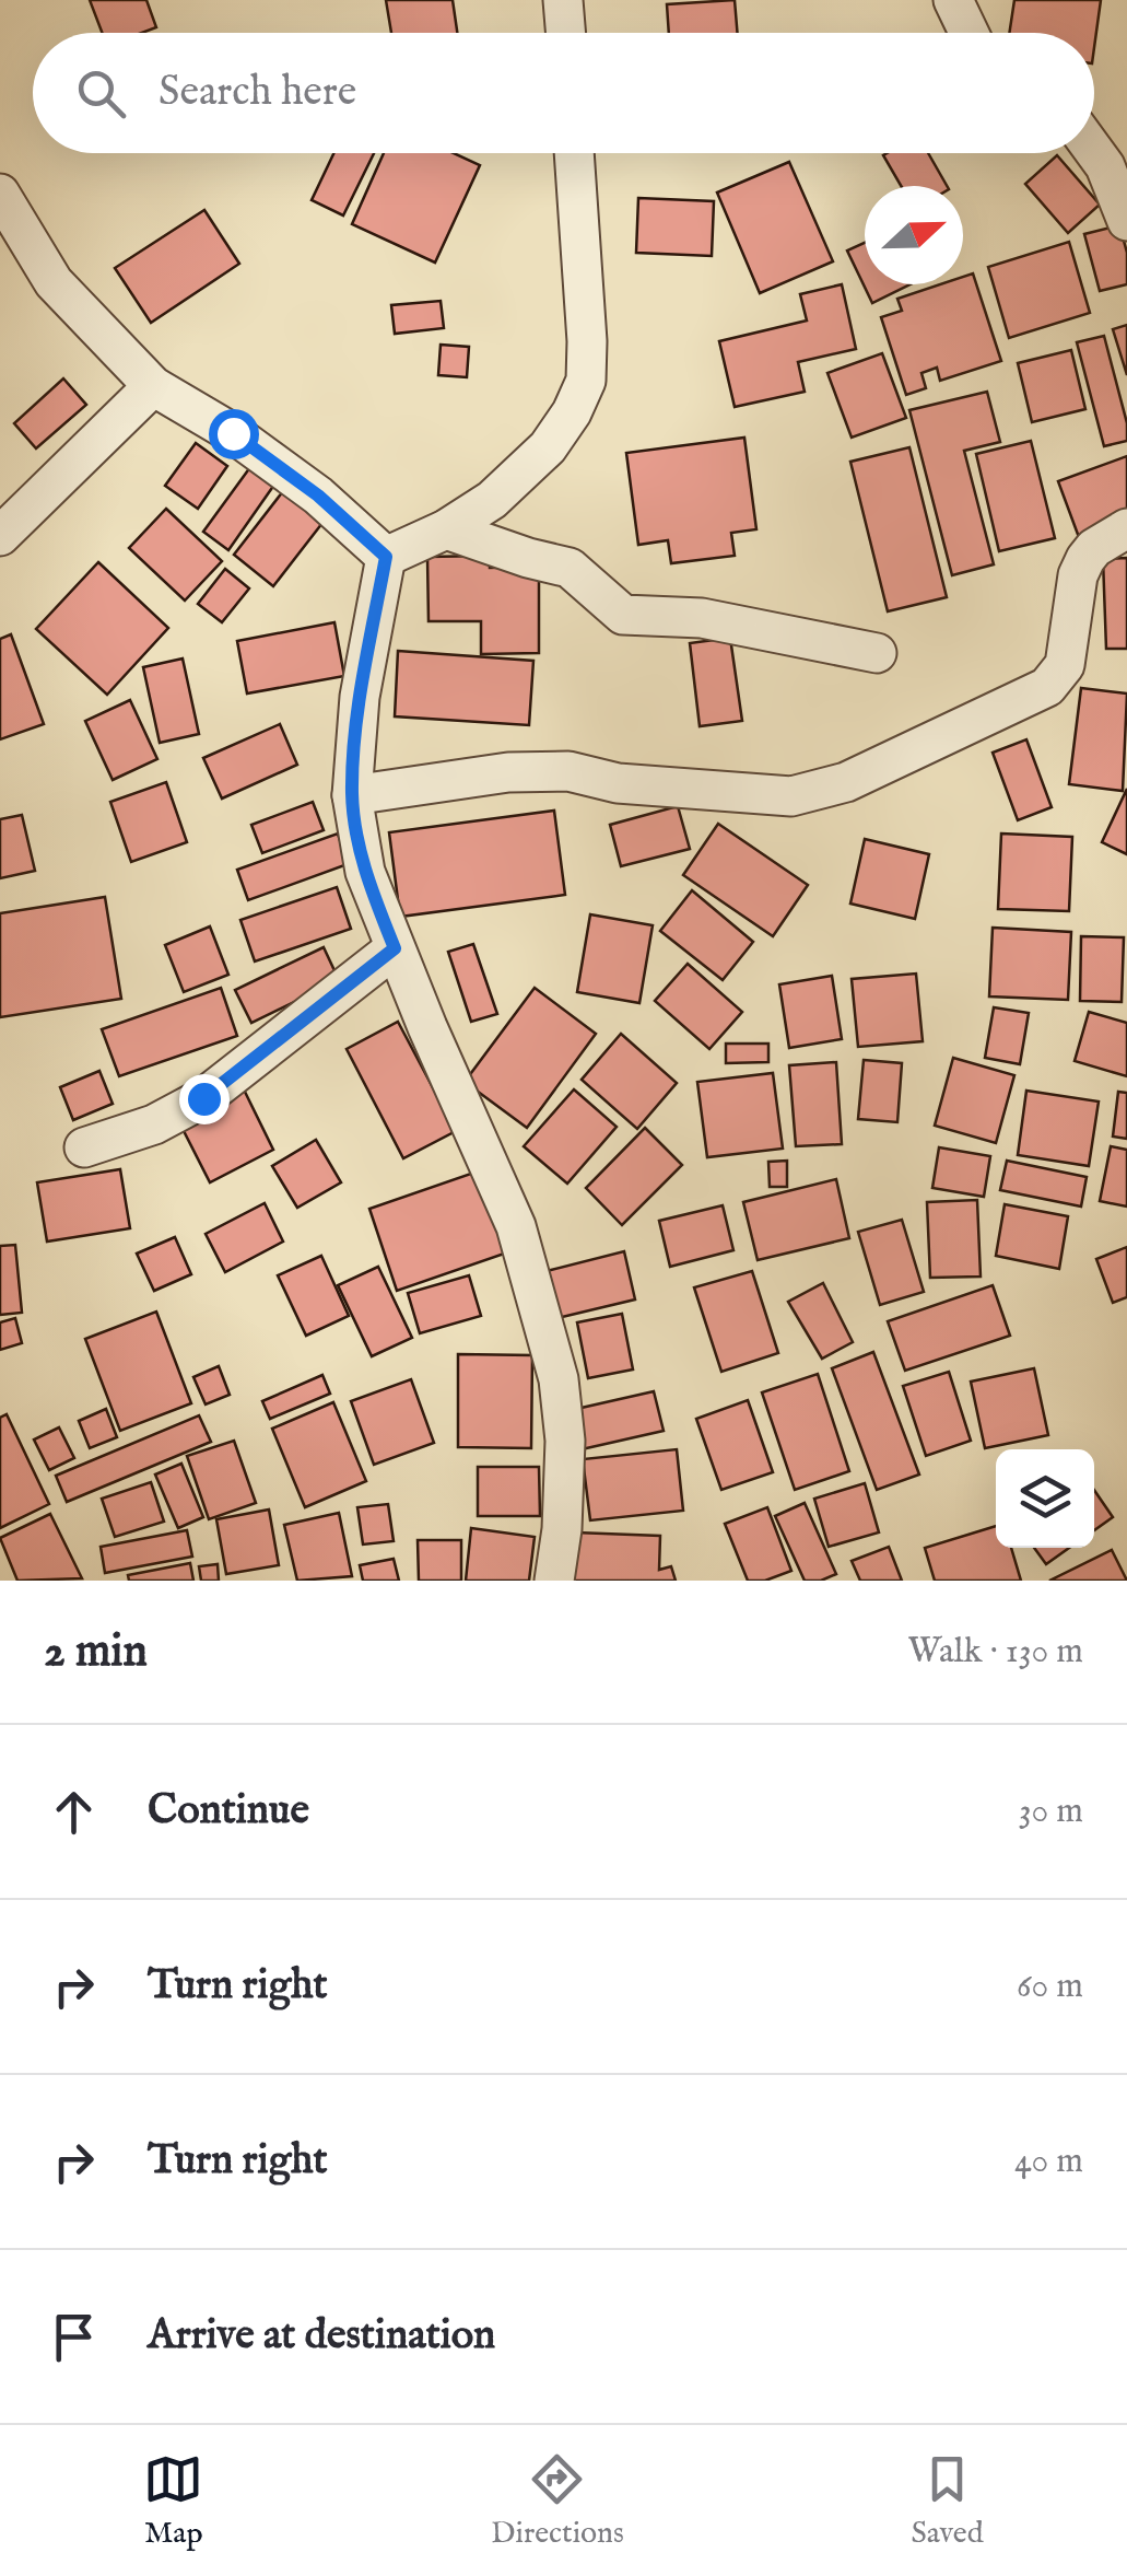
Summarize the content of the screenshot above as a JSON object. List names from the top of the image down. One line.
{"north":"right","page":{"search":"Search here","heading":["2 min","Walk · 130 m"],"list":[["Continue","30 m"],["Turn right","60 m"],["Turn right","40 m"],"Arrive at destination"],"nav":["Map","Directions","Saved"]}}
